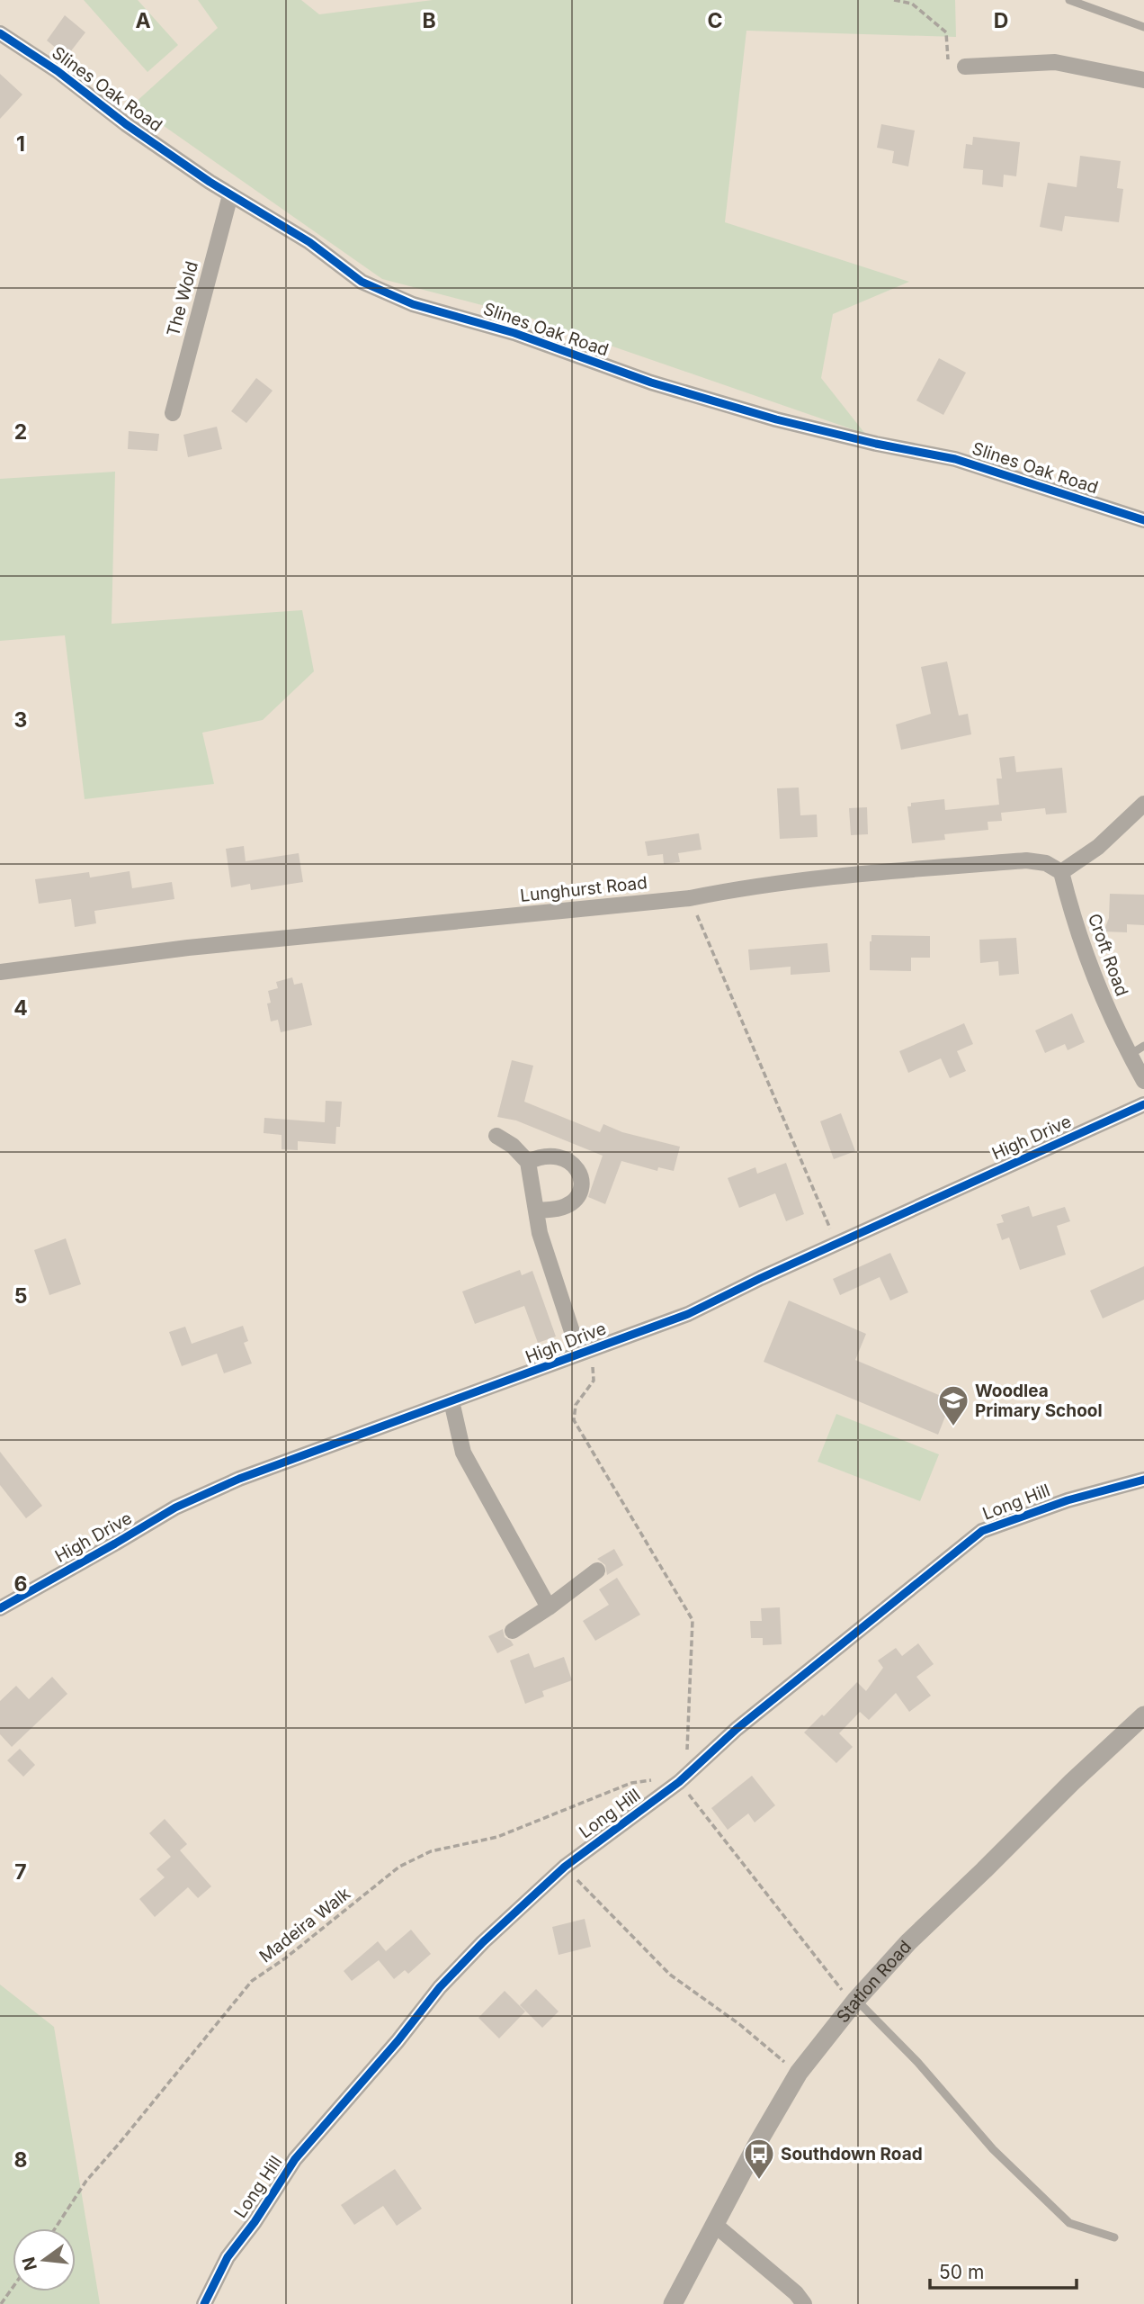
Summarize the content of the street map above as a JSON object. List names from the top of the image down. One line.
{"streets":{"street":["Slines Oak Road","The Wold","Lunghurst Road","Croft Road","High Drive","Long Hill","Station Road"],"path":["Madeira Walk"]},"crossings":[["Slines Oak Road","The Wold"],["Lunghurst Road","Croft Road"],["Long Hill","Madeira Walk"]],"places":{"school or university":["Woodlea Primary School"],"bus stop":["Southdown Road"]},"scale_bar":"50 m","north":"left","grid":{"columns":["A","B","C","D"],"rows":["1","2","3","4","5","6","7","8"]}}
